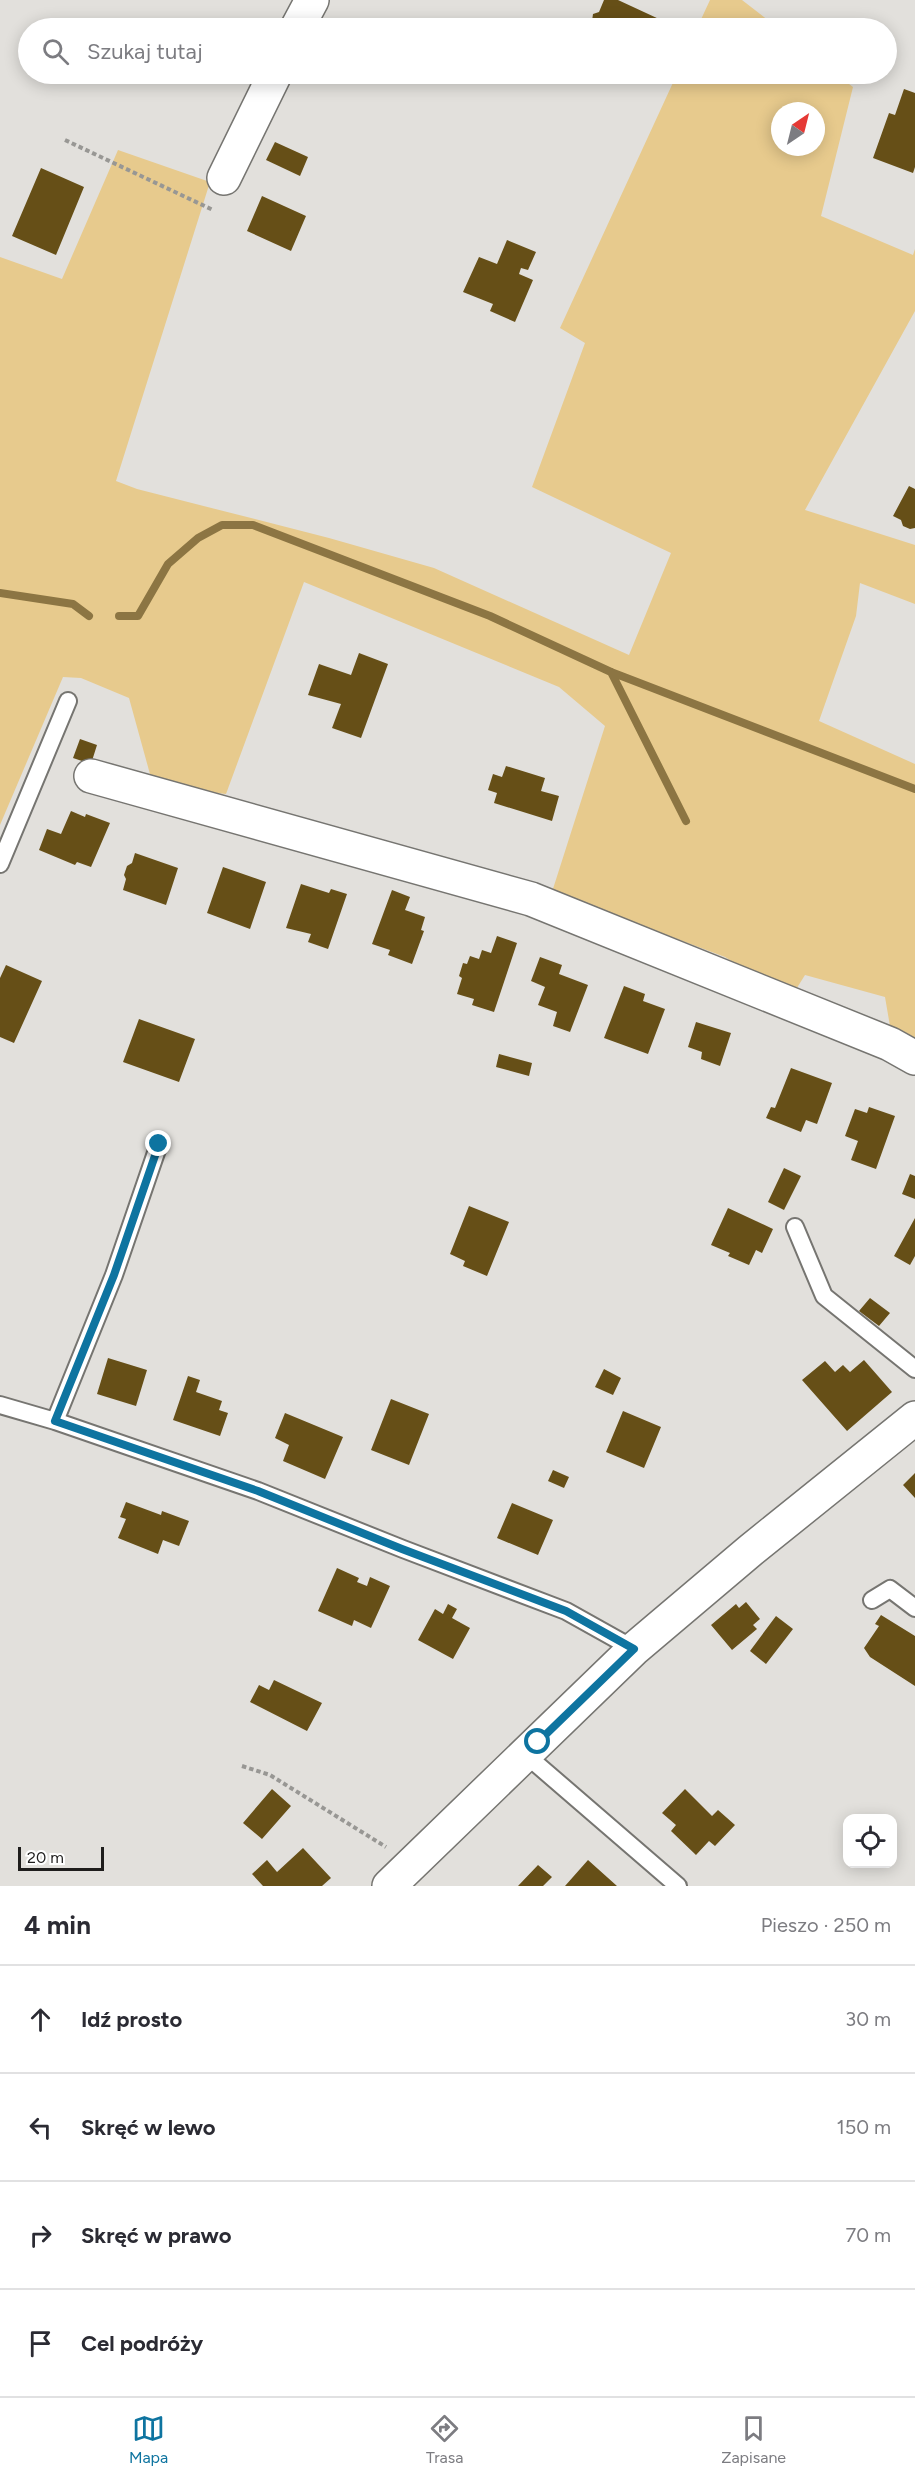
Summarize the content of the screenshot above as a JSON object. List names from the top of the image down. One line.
{"scale_bar":"20 m","north":"top right","page":{"search":"Szukaj tutaj","scale":"20 m","heading":["4 min","Pieszo · 250 m"],"list":[["Idź prosto","30 m"],["Skręć w lewo","150 m"],["Skręć w prawo","70 m"],"Cel podróży"],"nav":["Mapa","Trasa","Zapisane"]}}
